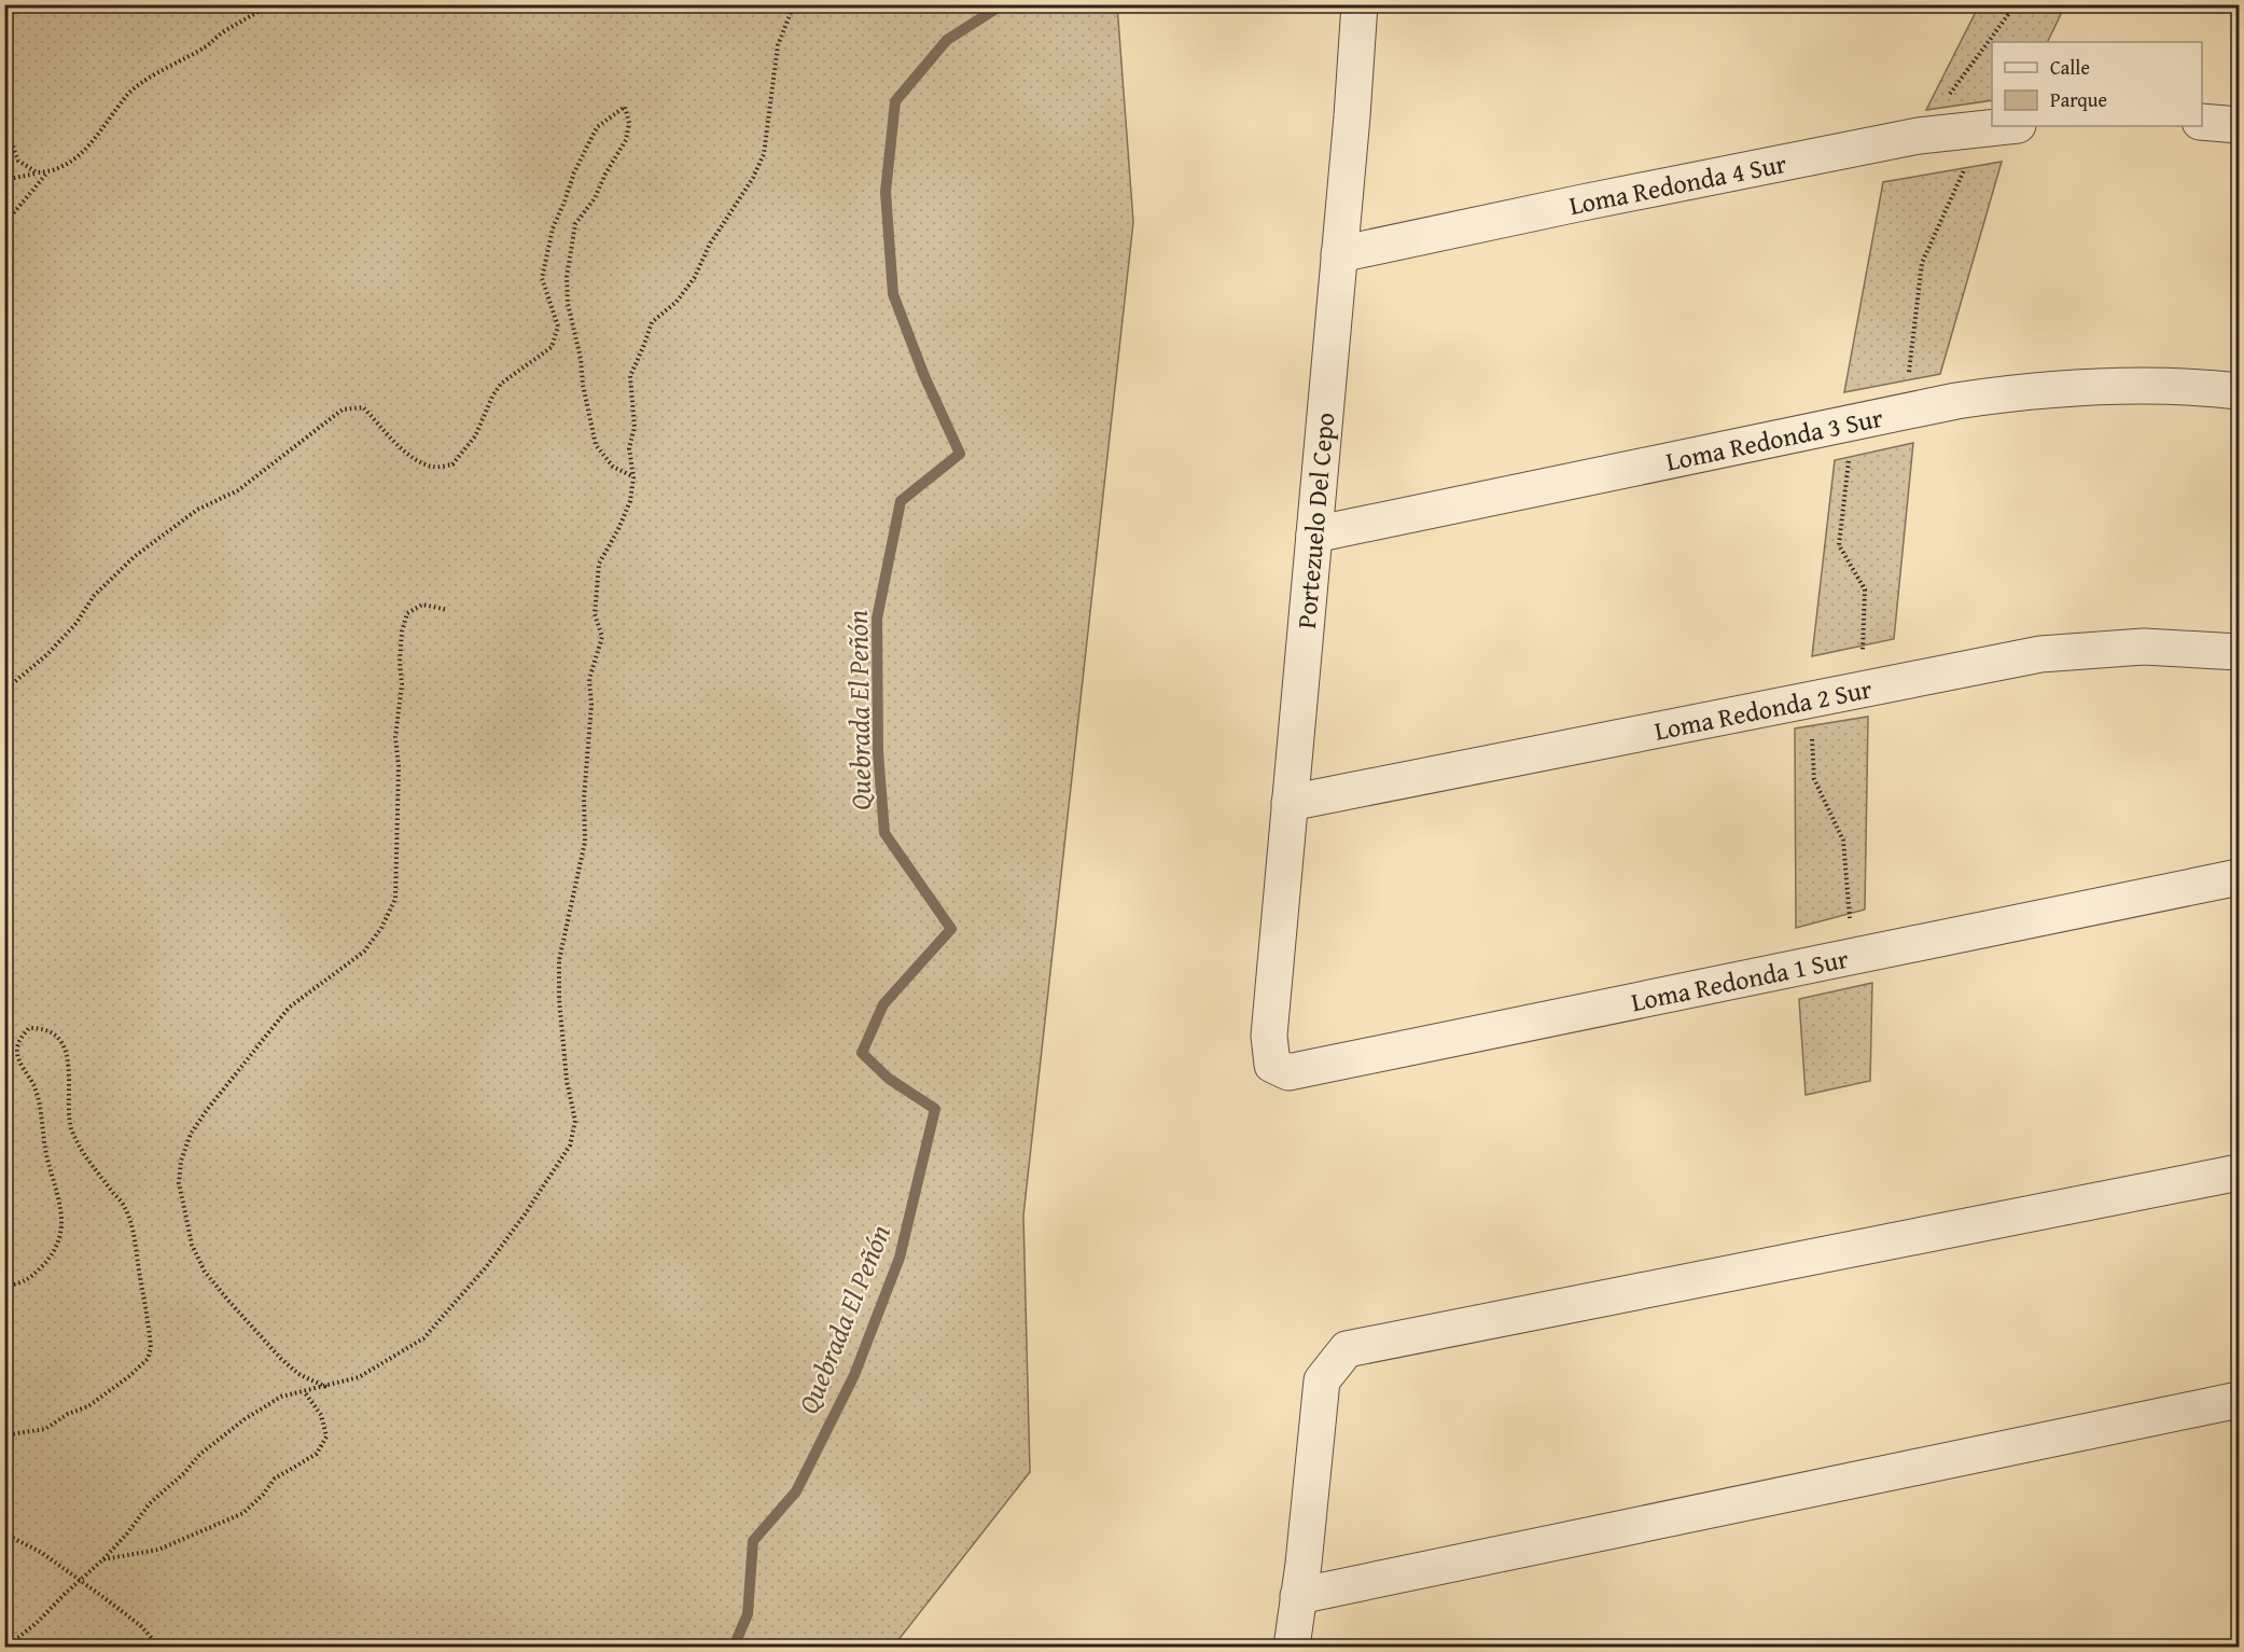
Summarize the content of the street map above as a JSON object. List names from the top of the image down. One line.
{"streets":{"street":["Loma Redonda 4 Sur","Loma Redonda 3 Sur","Portezuelo Del Cepo","Loma Redonda 2 Sur","Loma Redonda 1 Sur"]},"crossings":[["Loma Redonda 4 Sur","Portezuelo Del Cepo"],["Loma Redonda 3 Sur","Portezuelo Del Cepo"],["Portezuelo Del Cepo","Loma Redonda 2 Sur"],["Portezuelo Del Cepo","Loma Redonda 1 Sur"]],"water":["Quebrada El Peñón"],"legend":["Calle","Parque"]}
